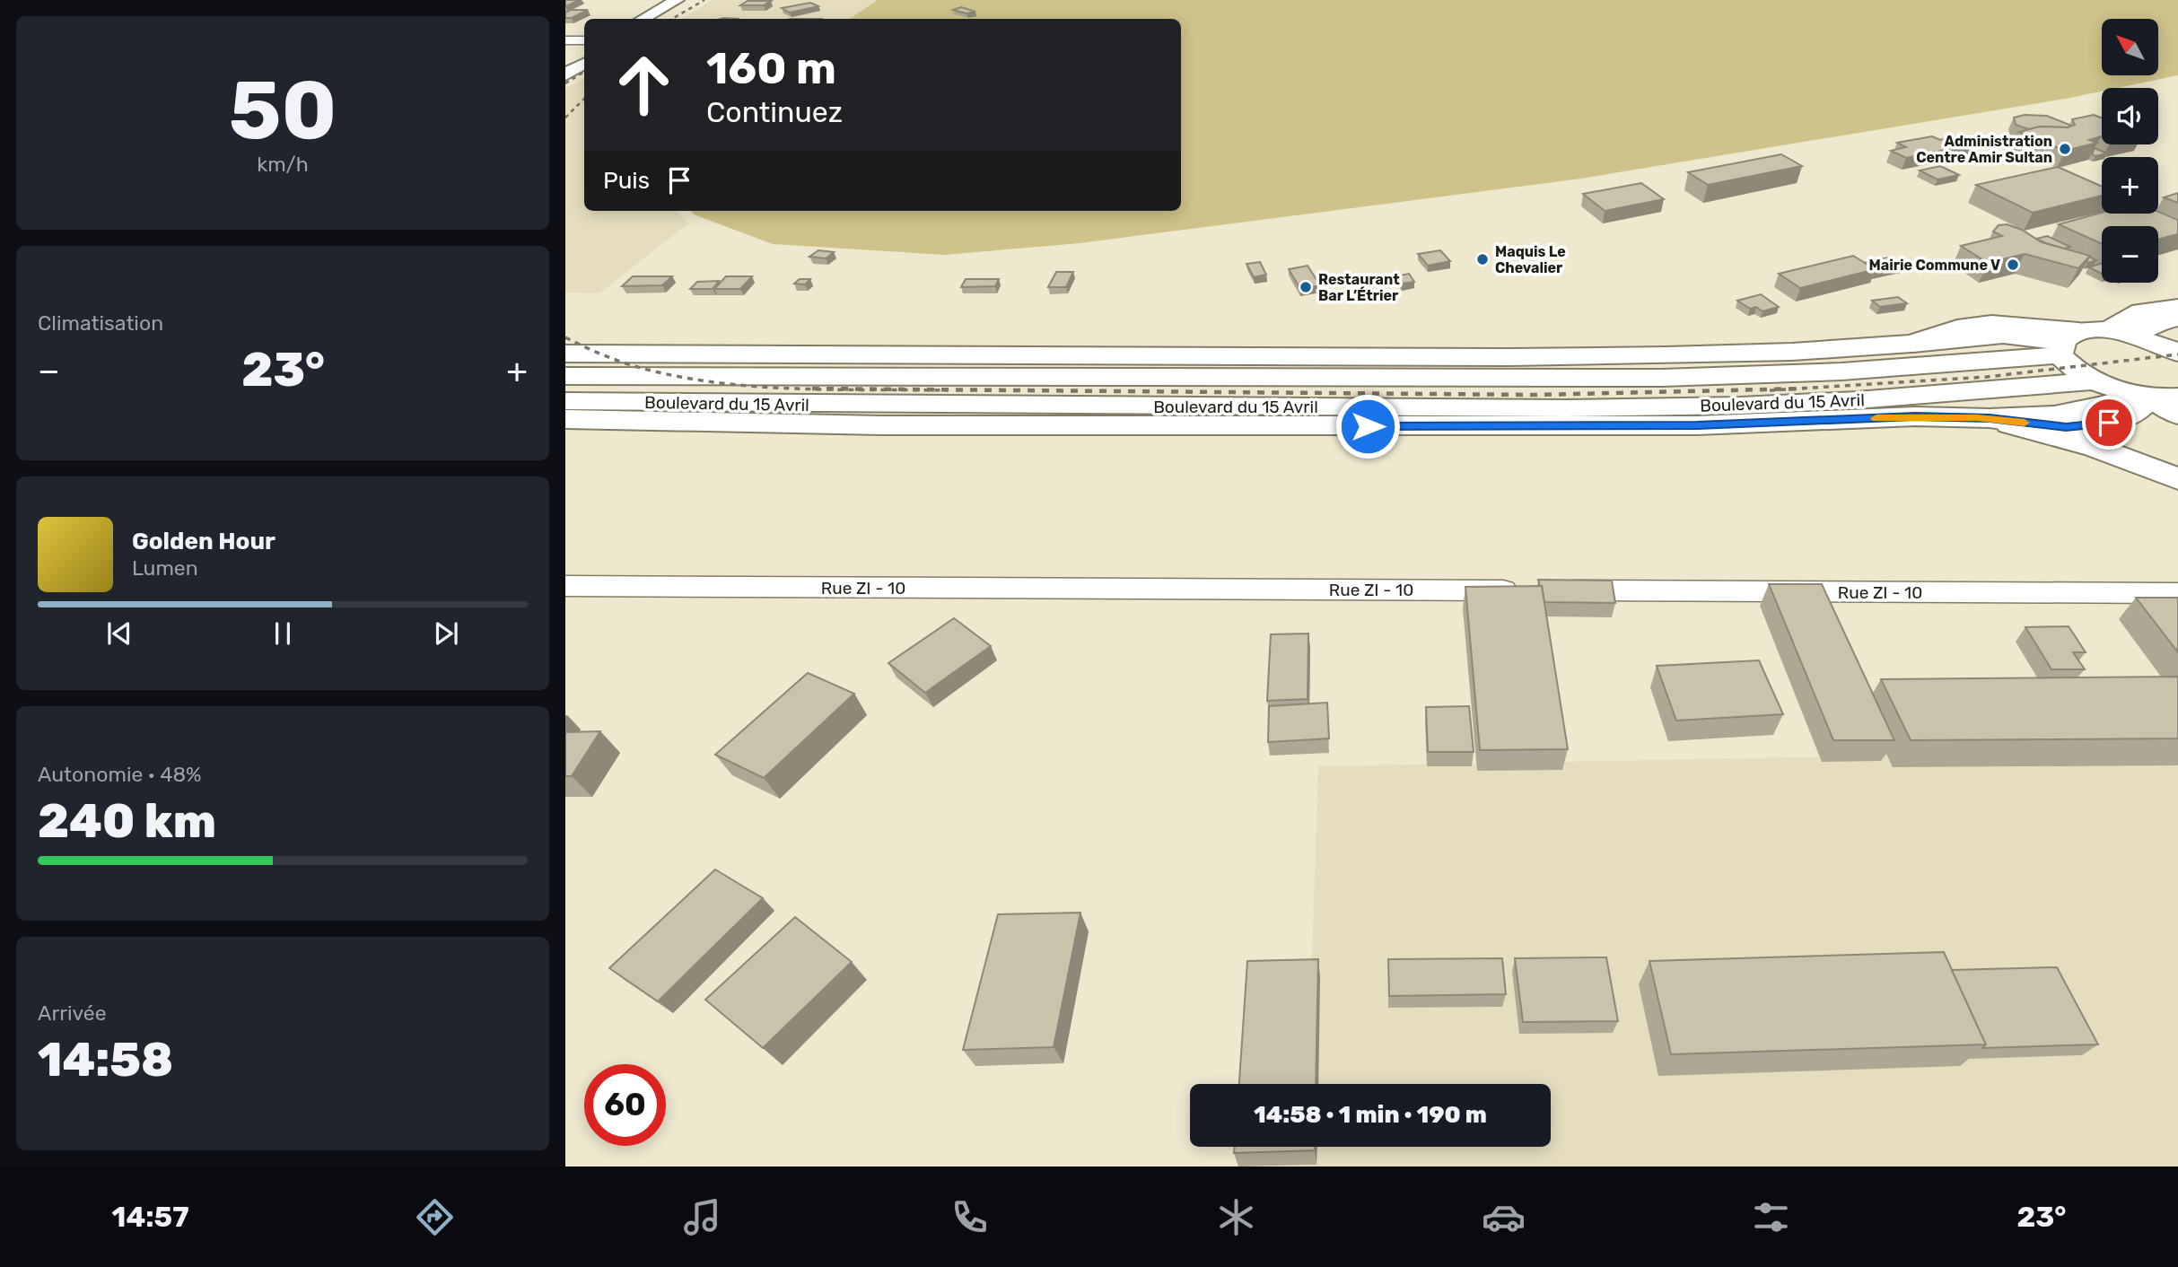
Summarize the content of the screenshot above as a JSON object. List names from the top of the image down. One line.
{"streets":{"main road":["Boulevard du 15 Avril"],"street":["Rue ZI - 10"]},"places":["Administration Centre Amir Sultan","Maquis Le Chevalier","Mairie Commune V","Restaurant Bar L’Étrier"],"north":"top left","page":{"tile":[["50","km/h"],"Climatisation",["Autonomie · 48%","240 km"],["Arrivée","14:58"]],"map_buttons":["+","−"],"turn":["160 m","Continuez"],"then":"Puis","heat":["−","23°","+"],"song":["Golden Hour","Lumen"],"limit":"60","trip":"14:58 · 1 min · 190 m","tabs":["14:57","23°"]}}
